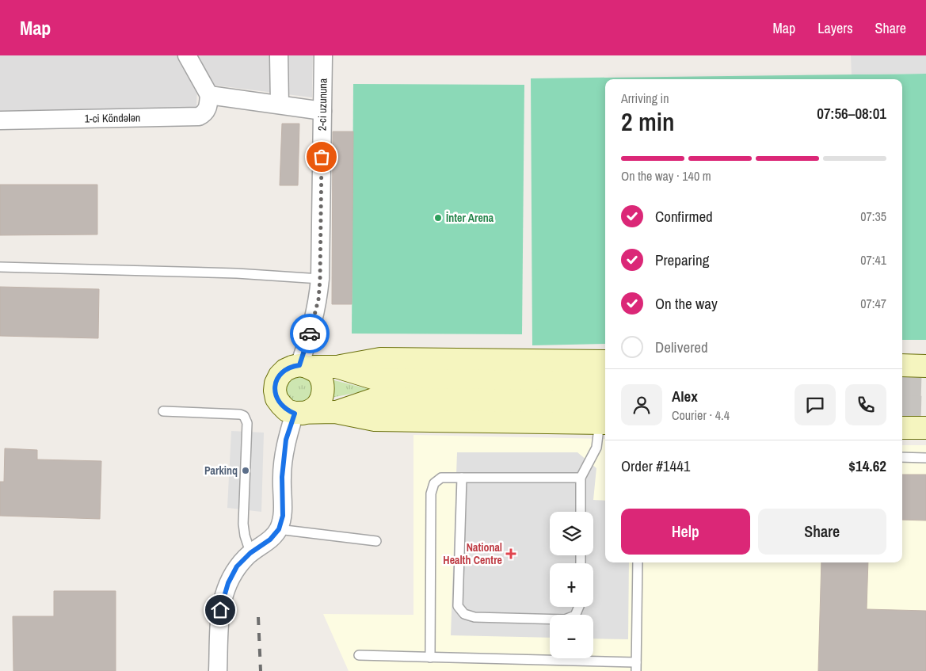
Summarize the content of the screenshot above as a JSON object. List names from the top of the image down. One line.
{"streets":{"street":["2-ci uzununa","1-ci Köndələn"]},"places":{"other":["İnter Arena","Parkinq"],"health":["National Health Centre"]},"page":{"header":"Map","nav":["Map","Layers","Share"],"heading":["2 min","Arriving in","07:56–08:01"],"panel":["Alex","Courier · 4.4","Order #1441","$14.62"],"bar":"On the way · 140 m","list":[["Confirmed","07:35"],["Preparing","07:41"],["On the way","07:47"],"Delivered"],"buttons":["Help","Share"],"map_buttons":["+","−"]}}
